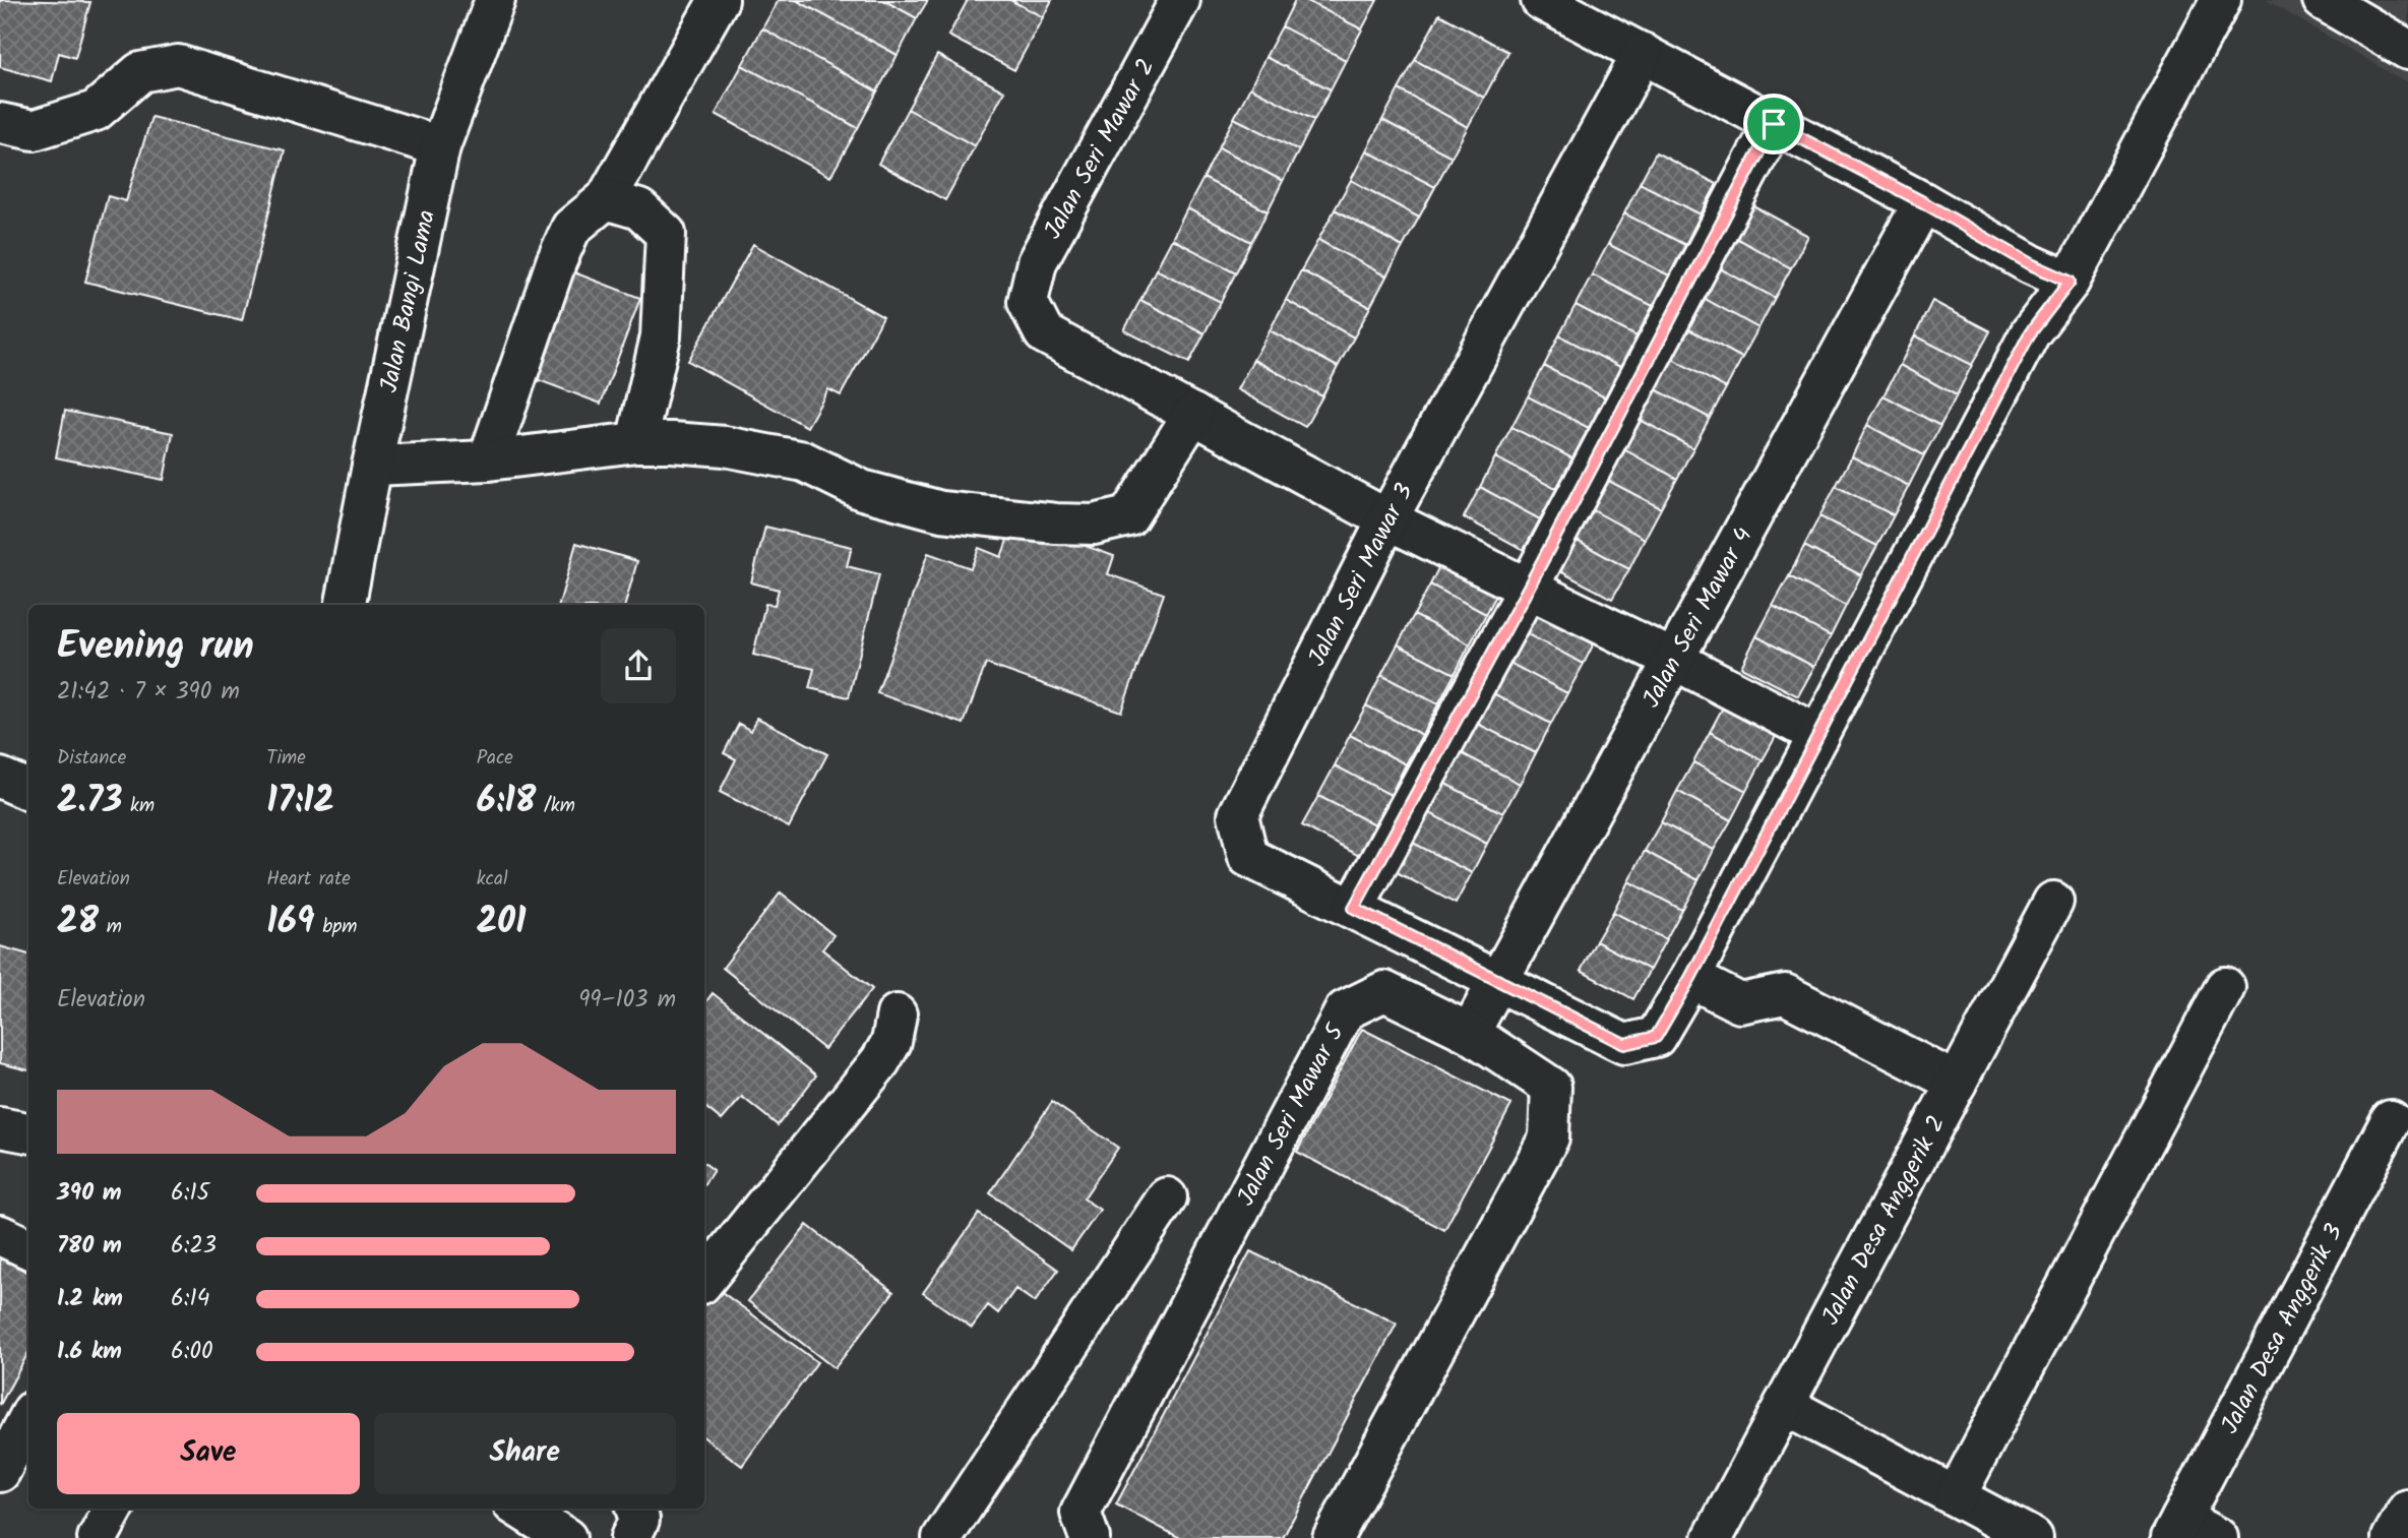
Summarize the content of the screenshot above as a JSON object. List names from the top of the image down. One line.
{"streets":{"street":["Jalan Seri Mawar 2","Jalan Bangi Lama","Jalan Seri Mawar 3","Jalan Seri Mawar 4","Jalan Seri Mawar 5","Jalan Desa Anggerik 2","Jalan Desa Anggerik 3"]},"crossings":[["Jalan Seri Mawar 3","Jalan Seri Mawar 4"],["Jalan Seri Mawar 4","Jalan Seri Mawar 5"]],"page":{"heading":["Evening run","21:42 · 7 × 390 m"],"stats":[["Distance","2.73 km"],["Time","17:12"],["Pace","6:18 /km"],["Elevation","28 m"],["Heart rate","169 bpm"],["kcal","201"]],"chart":["Elevation","99–103 m"],"list":[{"name":"390 m","note":"6:15"},{"name":"780 m","note":"6:23"},{"name":"1.2 km","note":"6:14"},{"name":"1.6 km","note":"6:00"}],"buttons":["Save","Share"]}}
